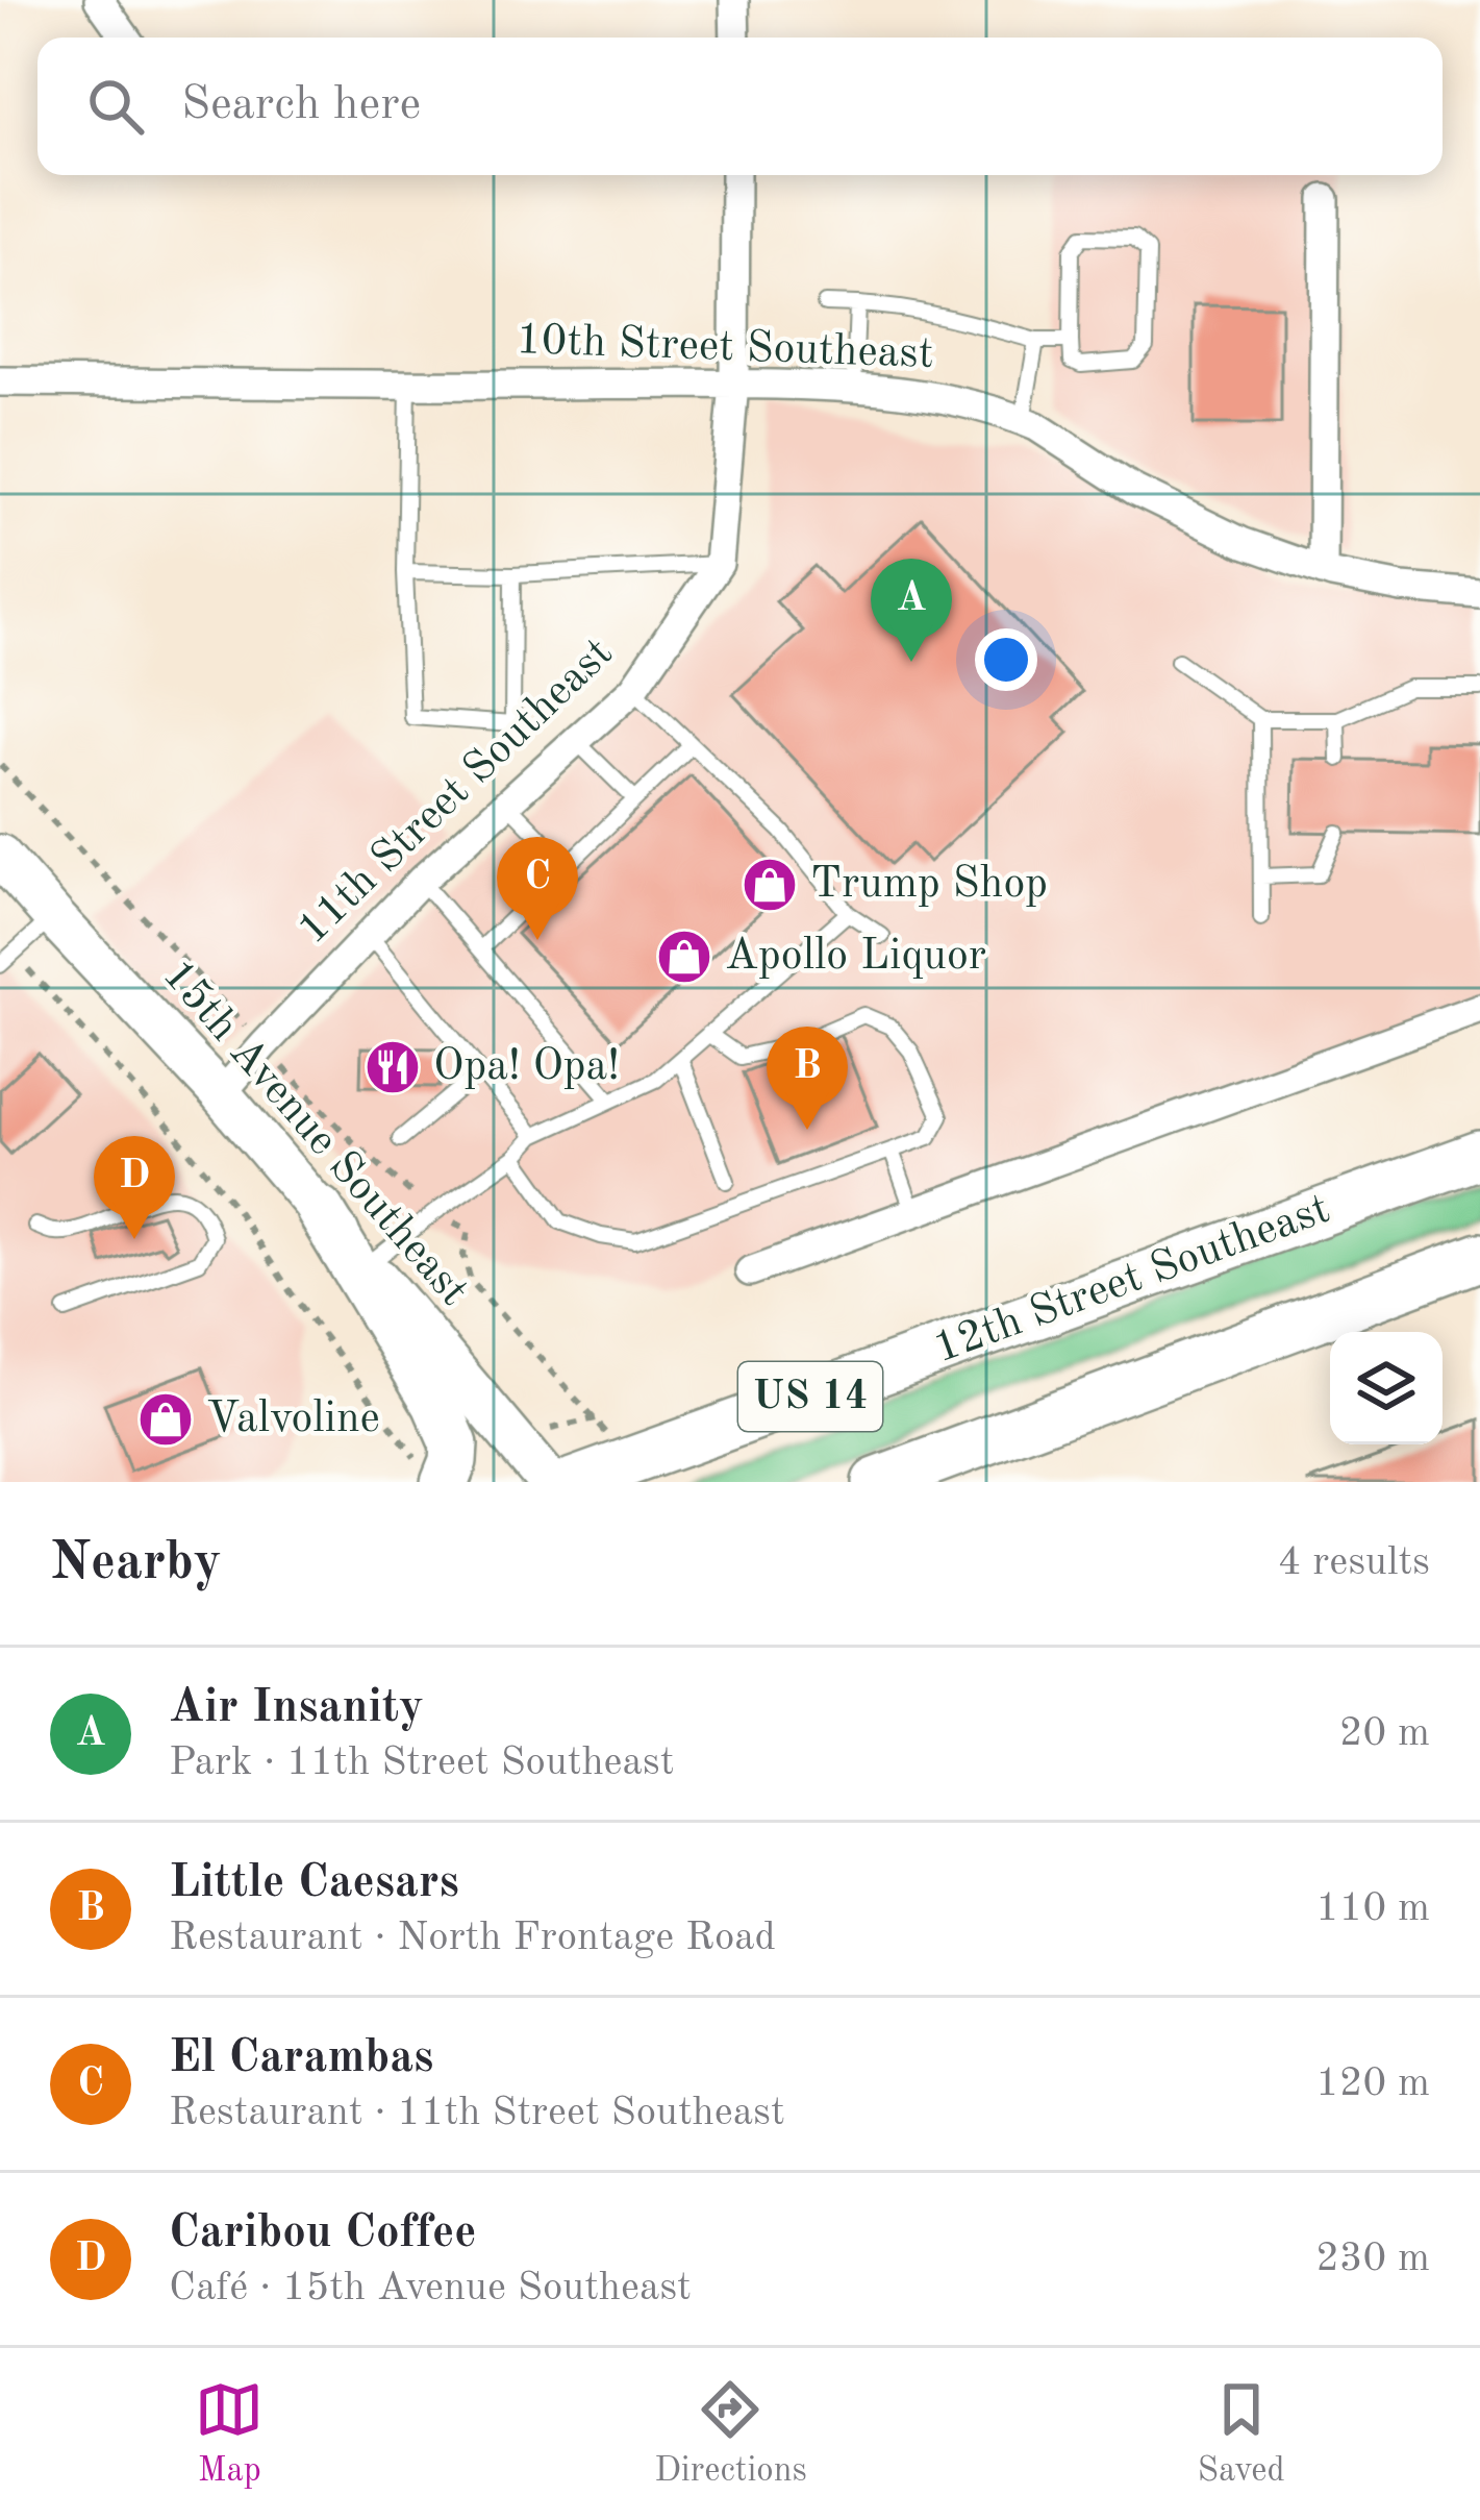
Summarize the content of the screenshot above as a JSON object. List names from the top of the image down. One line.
{"streets":{"main road":["15th Avenue Southeast","12th Street Southeast","US 14"],"street":["10th Street Southeast","11th Street Southeast"]},"crossings":[["10th Street Southeast","11th Street Southeast"],["11th Street Southeast","15th Avenue Southeast"]],"places":{"shop":["Trump Shop","Apollo Liquor","Valvoline"],"restaurant":["Opa! Opa!"]},"page":{"search":"Search here","pins":["A","C","B","D"],"heading":["Nearby","4 results"],"list":[{"mark":"A","name":"Air Insanity","note":"Park · 11th Street Southeast","value":"20 m"},{"mark":"B","name":"Little Caesars","note":"Restaurant · North Frontage Road","value":"110 m"},{"mark":"C","name":"El Carambas","note":"Restaurant · 11th Street Southeast","value":"120 m"},{"mark":"D","name":"Caribou Coffee","note":"Café · 15th Avenue Southeast","value":"230 m"}],"nav":["Map","Directions","Saved"]}}
